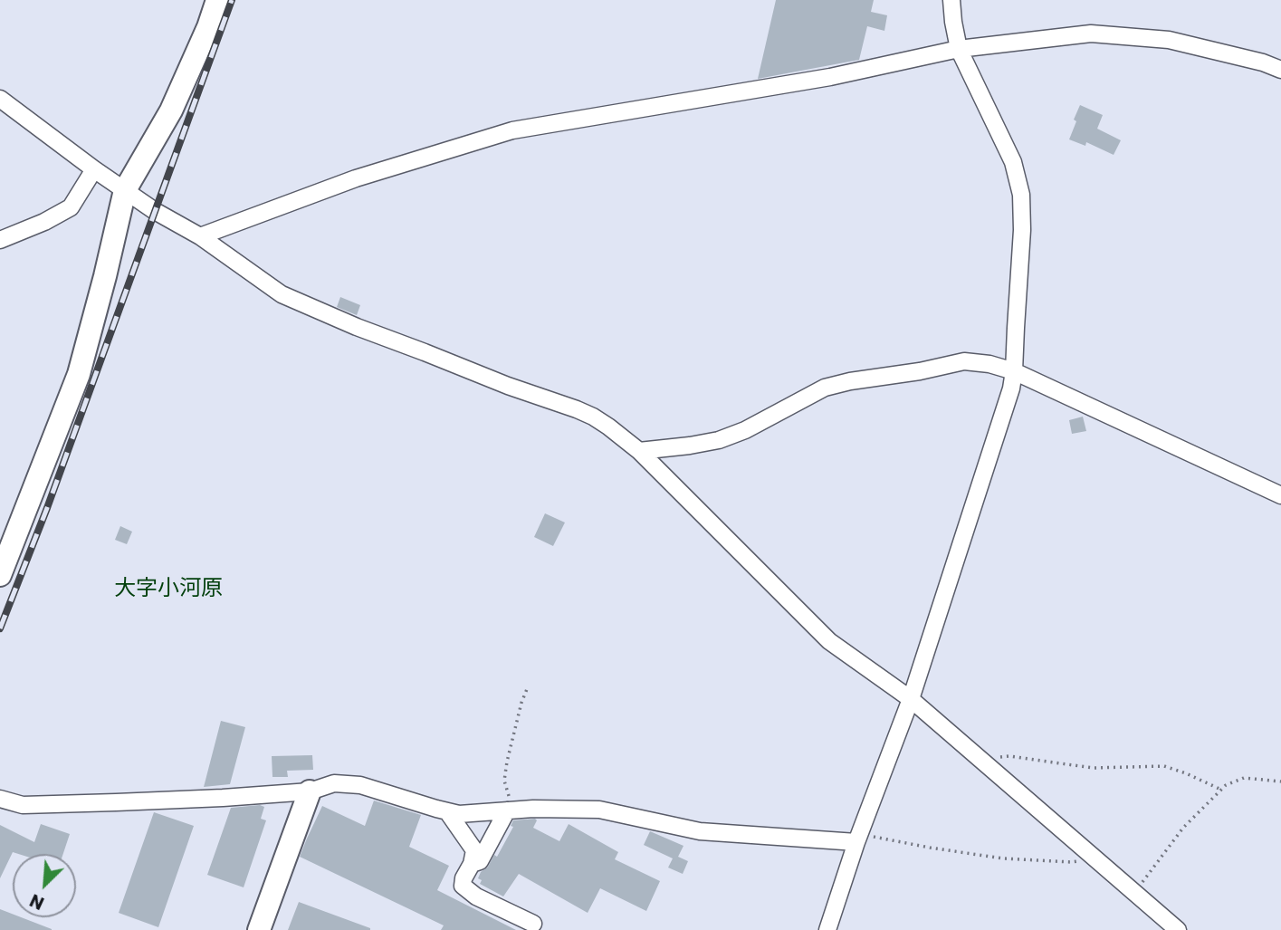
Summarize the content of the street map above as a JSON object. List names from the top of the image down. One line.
{"districts":["大字小河原"],"north":"bottom left"}
